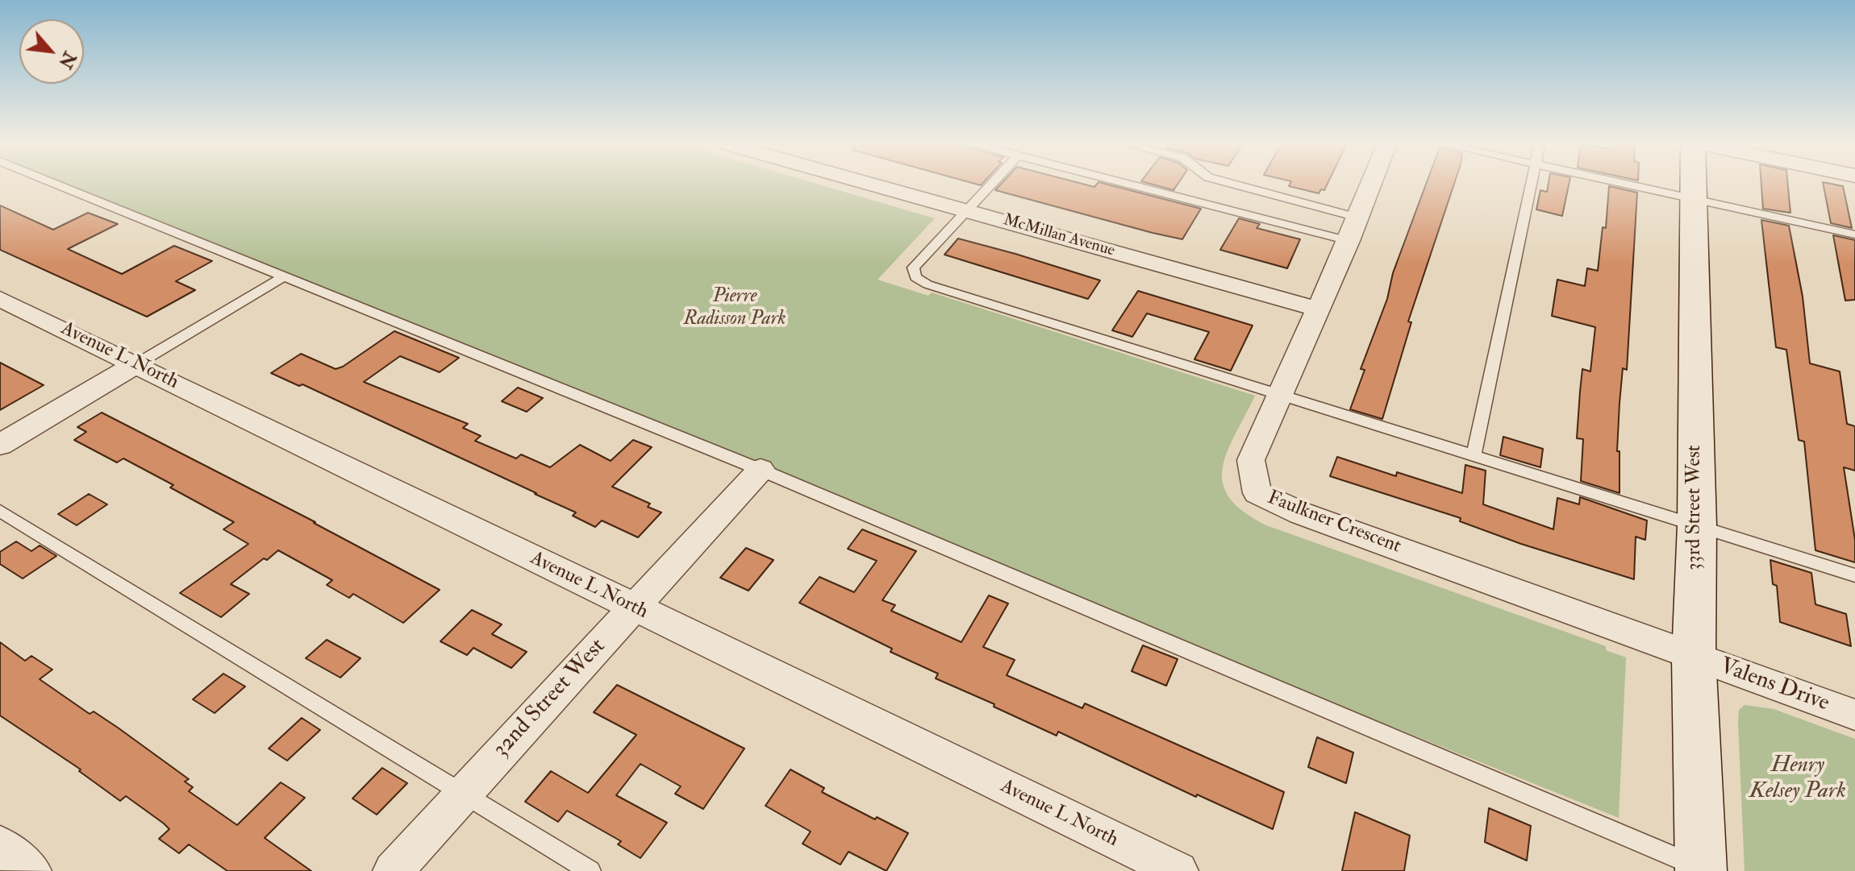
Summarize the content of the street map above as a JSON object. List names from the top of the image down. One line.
{"streets":{"main road":["33rd Street West"],"street":["McMillan Avenue","Avenue L North","Faulkner Crescent","Valens Drive","32nd Street West"]},"crossings":[["McMillan Avenue","Faulkner Crescent"],["Avenue L North","32nd Street West"],["33rd Street West","Faulkner Crescent"],["33rd Street West","Valens Drive"],["Faulkner Crescent","Valens Drive"]],"parks":["Pierre Radisson Park","Henry Kelsey Park"],"north":"bottom right"}
